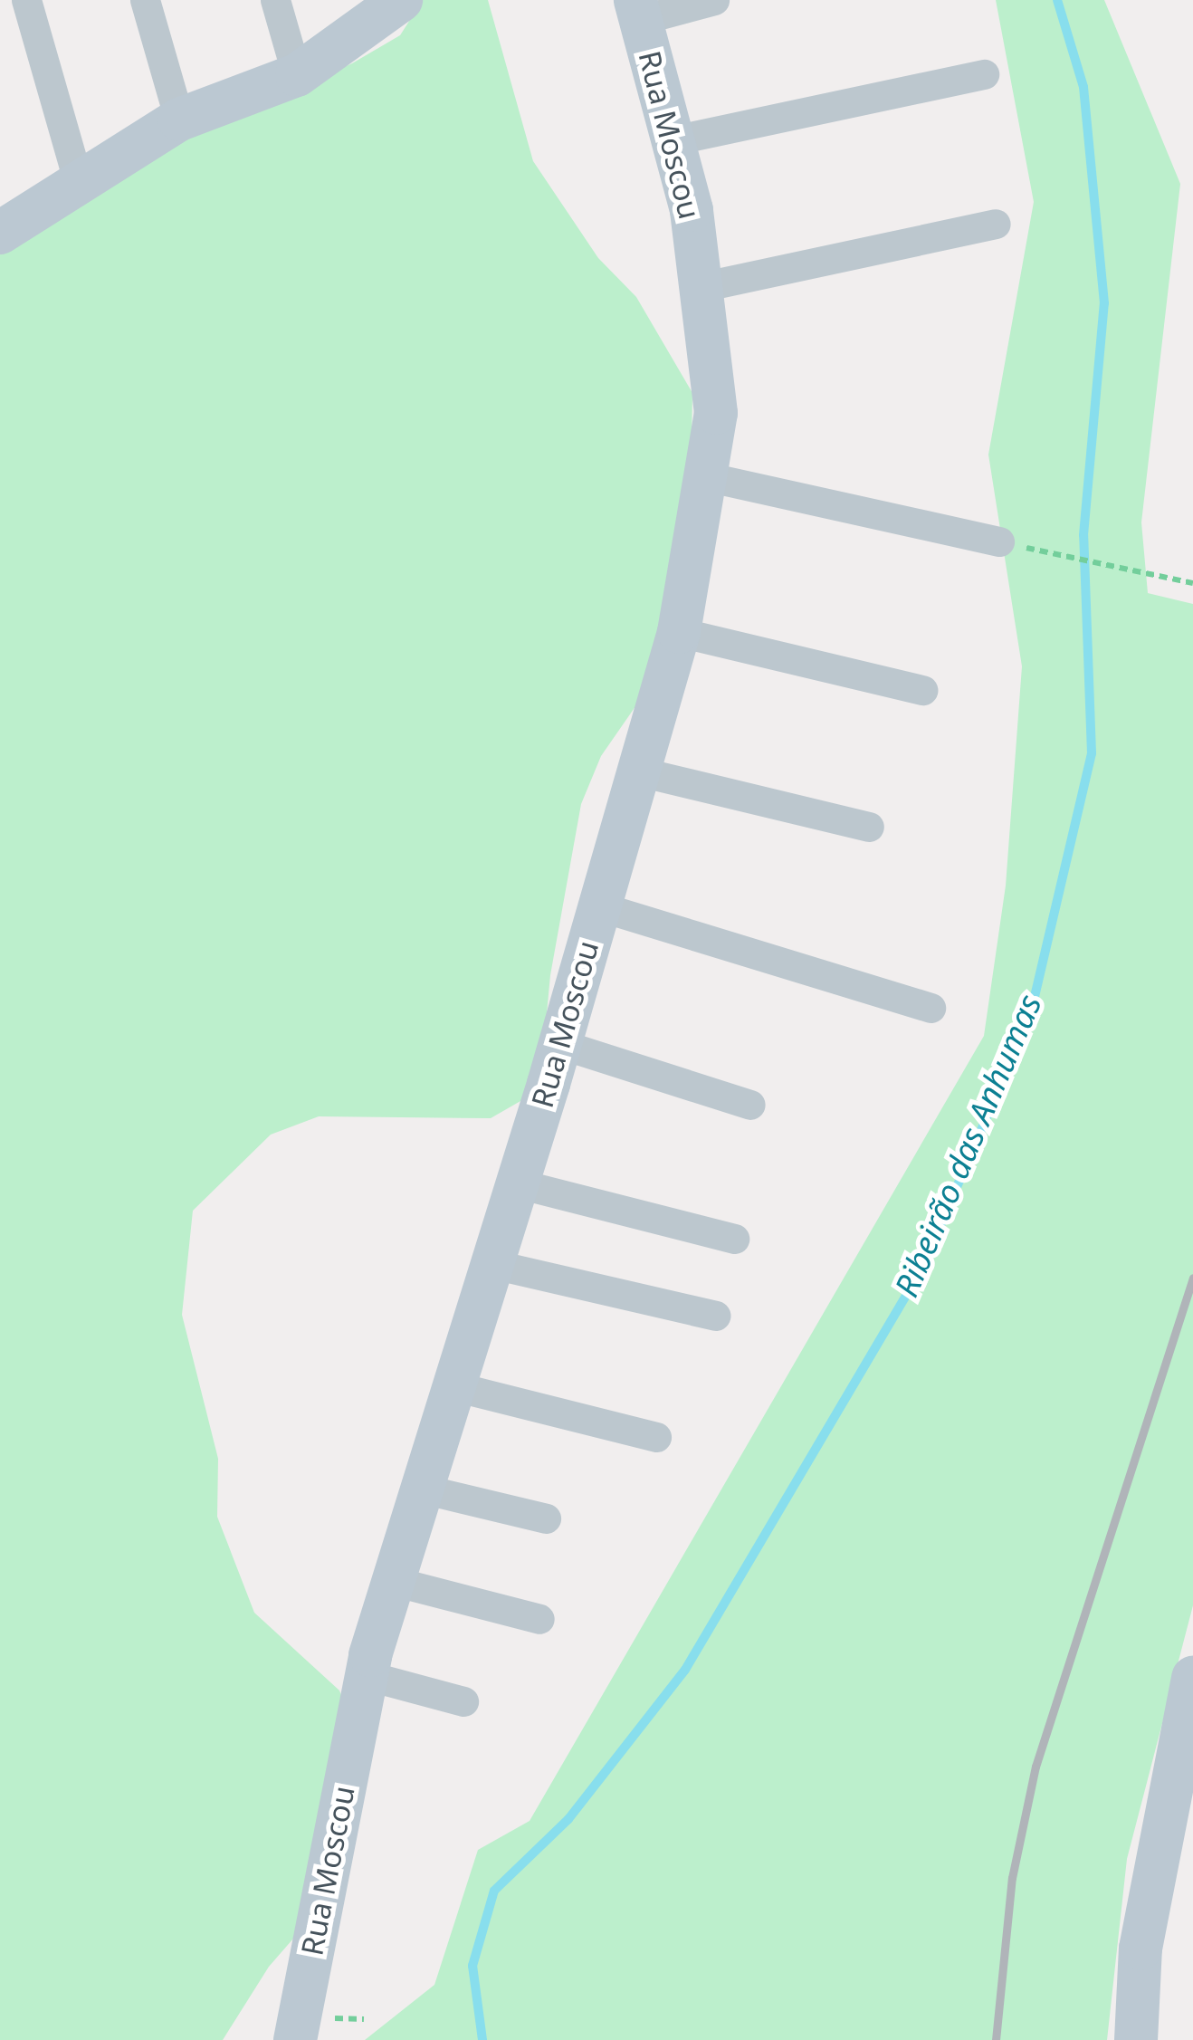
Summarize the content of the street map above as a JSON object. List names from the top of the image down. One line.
{"streets":{"street":["Rua Moscou"]},"water":["Ribeirão das Anhumas"]}
